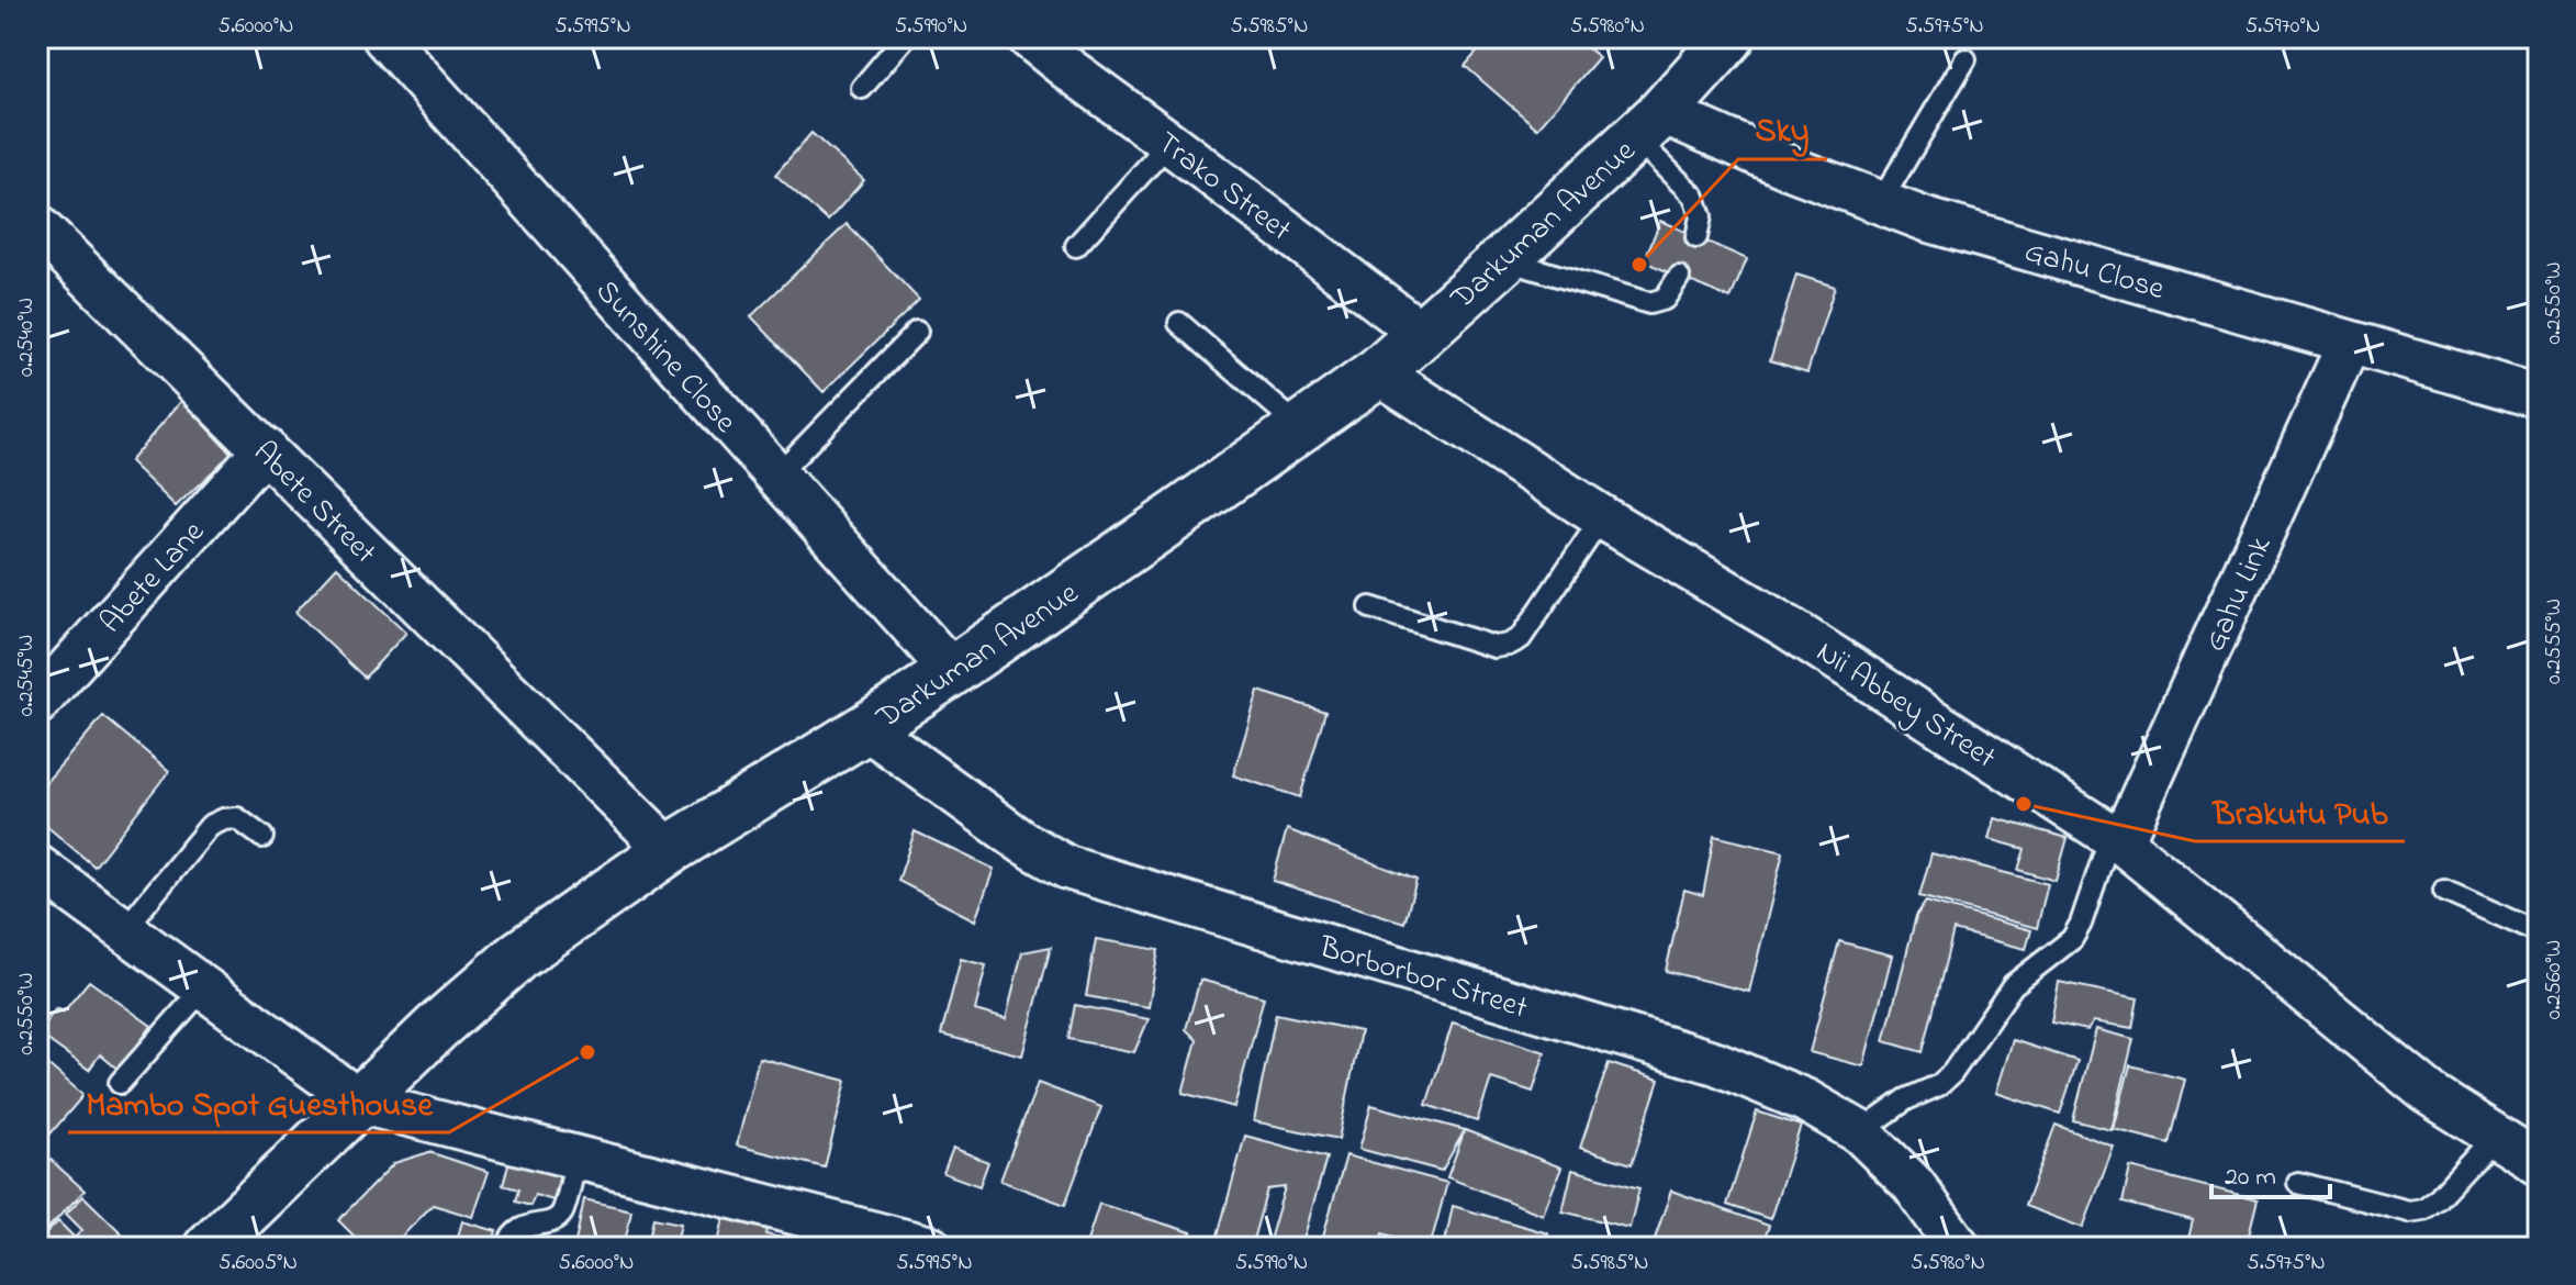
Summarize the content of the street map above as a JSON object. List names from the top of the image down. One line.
{"streets":{"street":["Trako Street","Darkuman Avenue","Gahu Close","Sunshine Close","Abete Street","Abete Lane","Gahu Link","Nii Abbey Street","Borborbor Street"]},"crossings":[["Trako Street","Darkuman Avenue"],["Darkuman Avenue","Gahu Close"],["Darkuman Avenue","Sunshine Close"],["Darkuman Avenue","Abete Street"],["Darkuman Avenue","Nii Abbey Street"],["Darkuman Avenue","Borborbor Street"],["Gahu Close","Gahu Link"],["Abete Street","Abete Lane"],["Gahu Link","Nii Abbey Street"]],"places":["Sky","Brakutu Pub","Mambo Spot Guesthouse"],"scale_bar":"20 m","coordinates":["5.6000°N","5.5995°N","5.5990°N","5.5985°N","5.5980°N","5.5975°N","5.5970°N","0.2550°W","0.2540°W","0.2555°W","0.2545°W","0.2560°W","5.6005°N"]}
